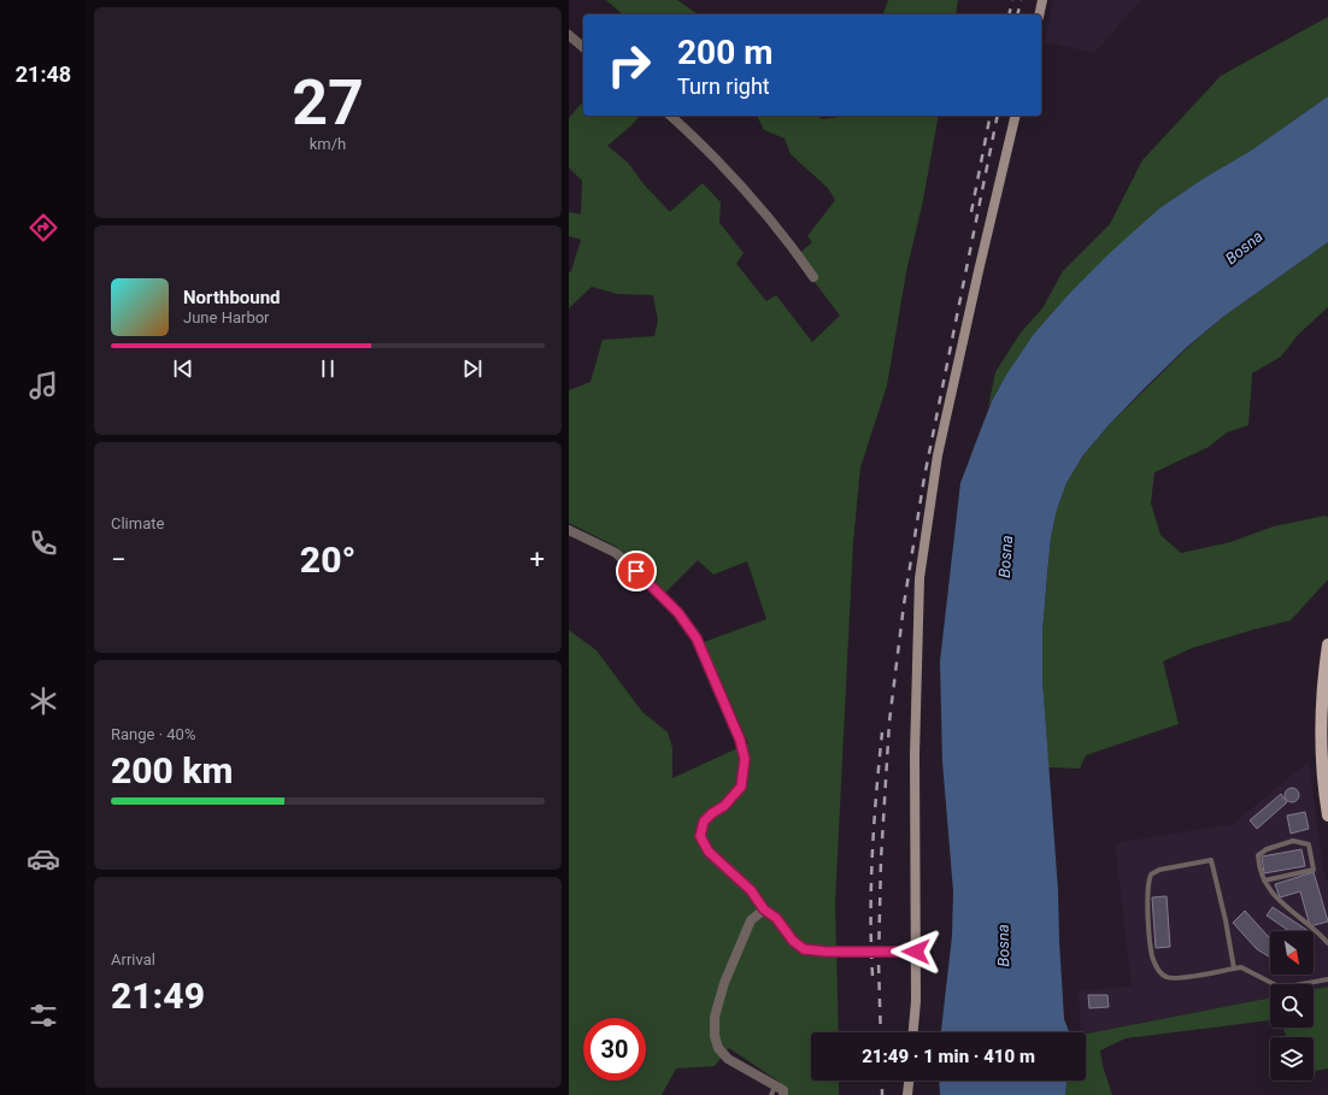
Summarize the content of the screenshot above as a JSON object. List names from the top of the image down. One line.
{"water":["Bosna"],"north":"bottom right","page":{"tabs":"21:48","tile":[["27","km/h"],"Climate",["Range · 40%","200 km"],["Arrival","21:49"]],"turn":["200 m","Turn right"],"song":["Northbound","June Harbor"],"heat":["−","20°","+"],"limit":"30","trip":"21:49 · 1 min · 410 m"}}
